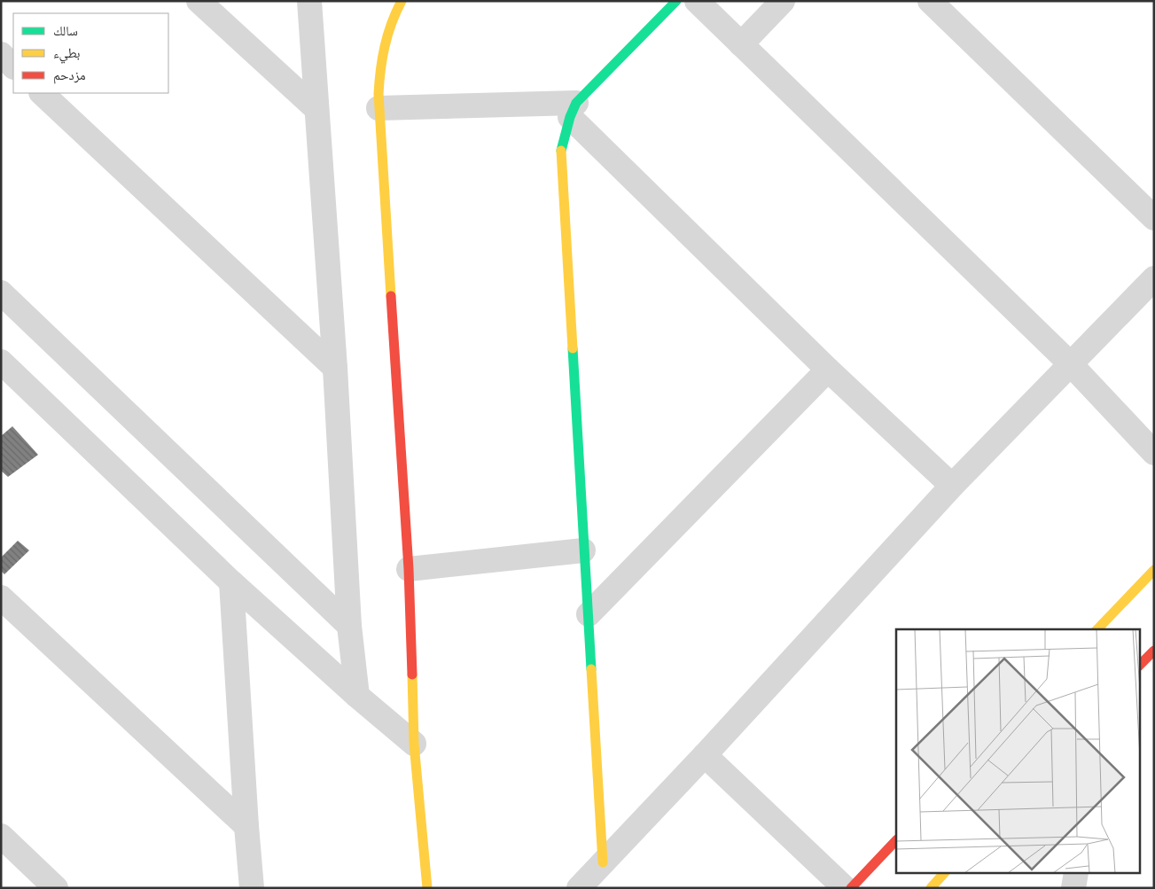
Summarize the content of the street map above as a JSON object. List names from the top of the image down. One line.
{"legend":["سالك","بطيء","مزدحم"]}
